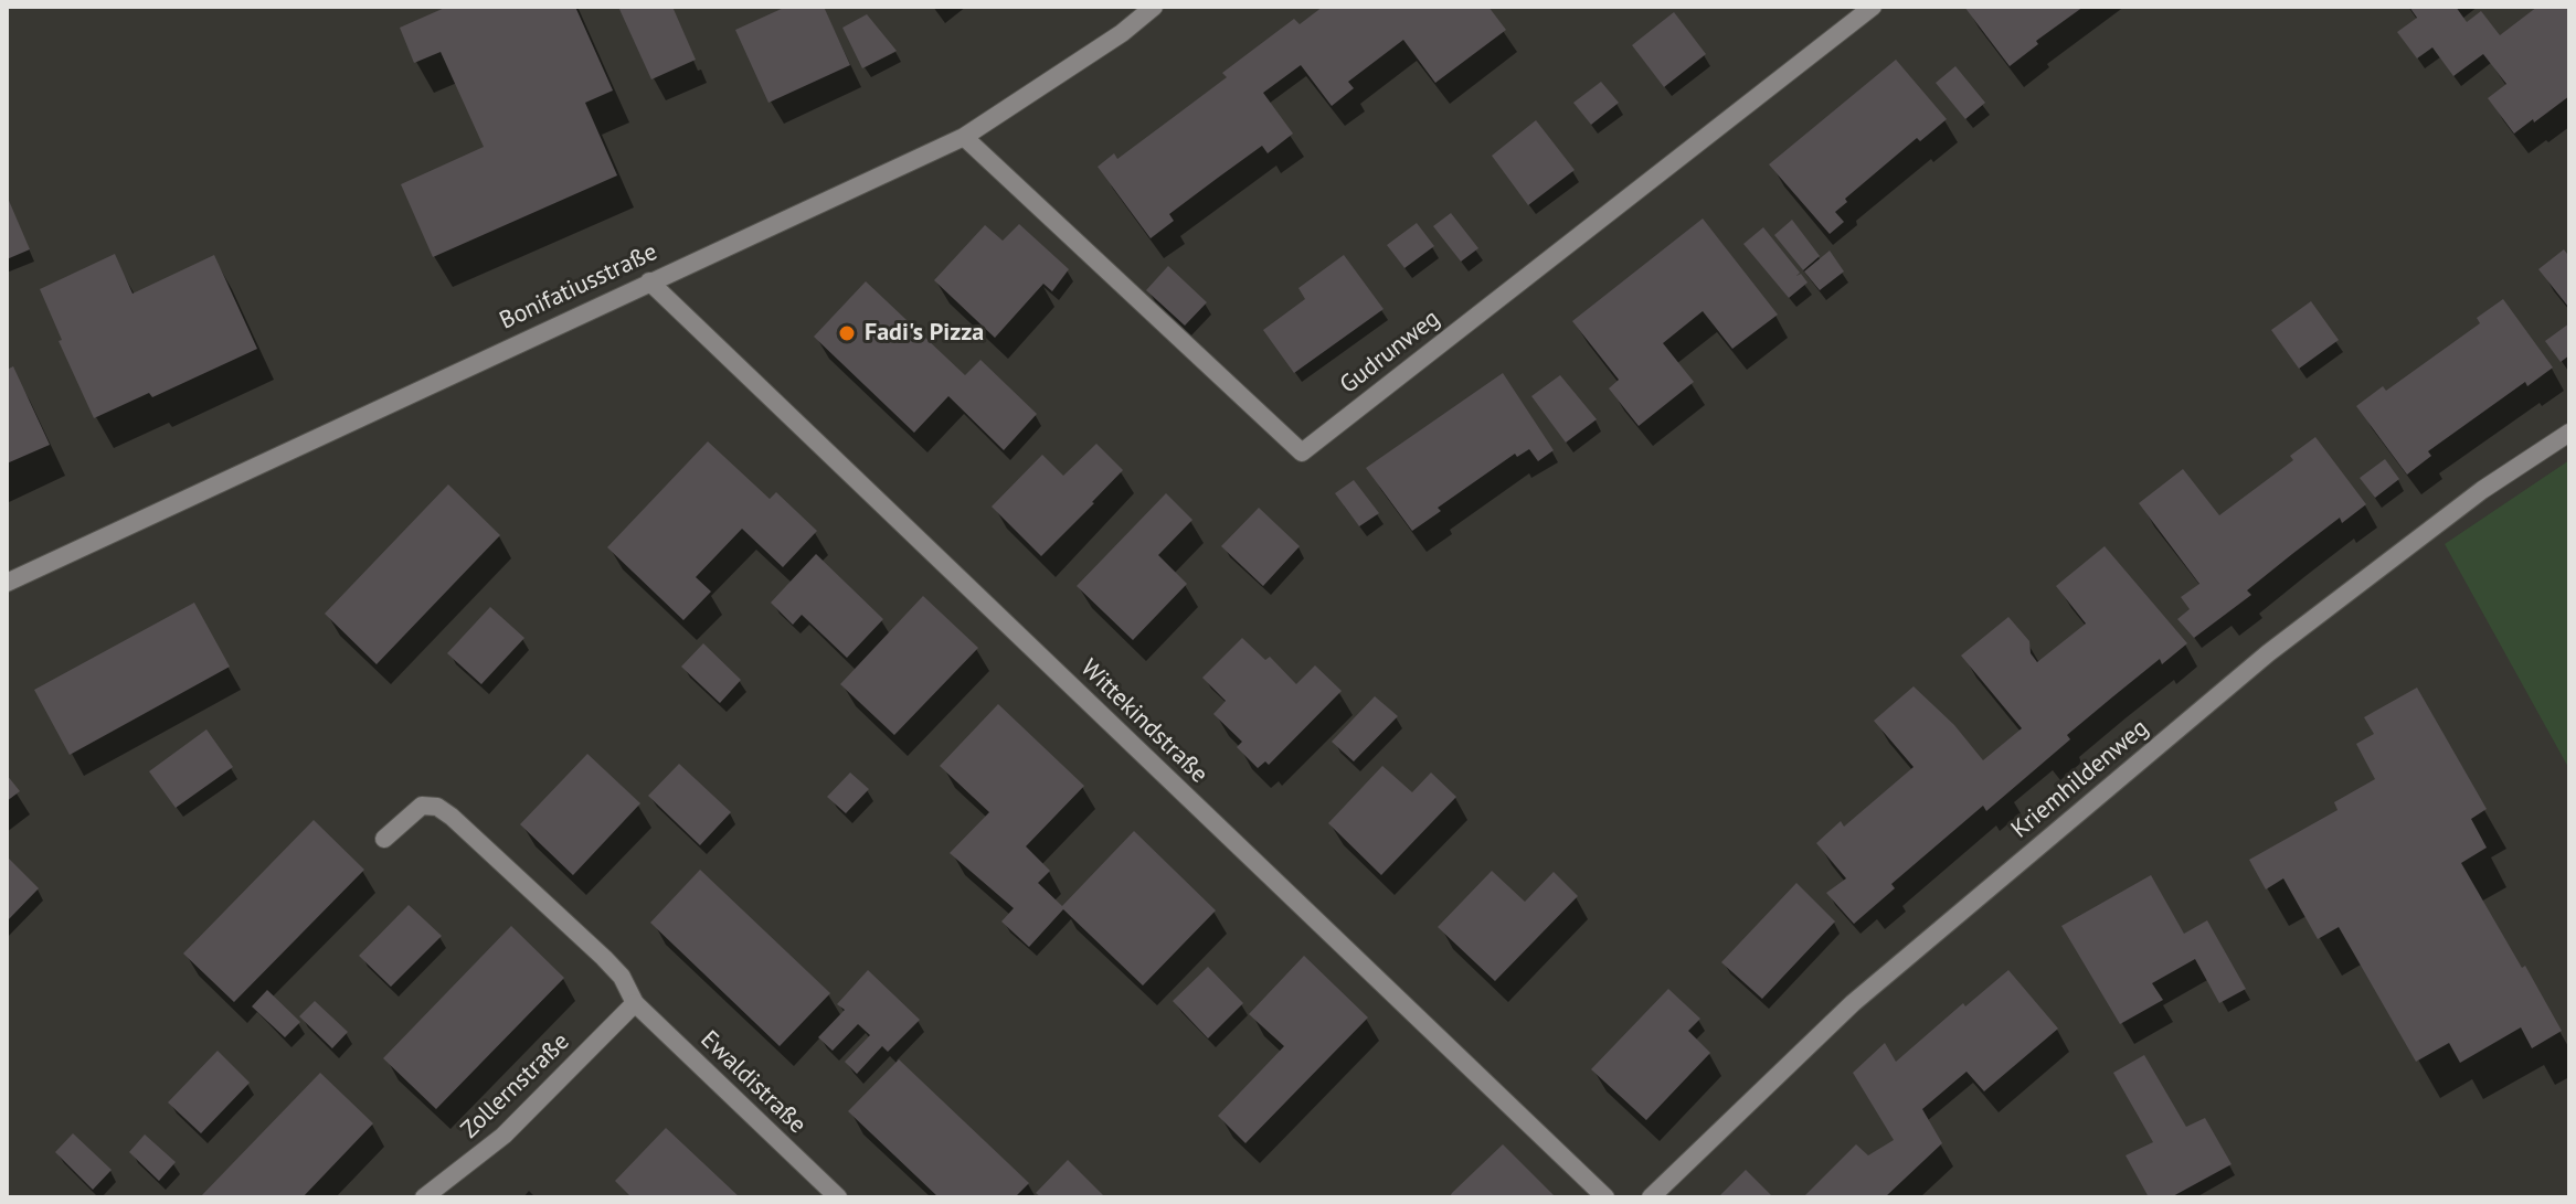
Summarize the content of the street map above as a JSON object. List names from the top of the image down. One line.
{"streets":{"street":["Bonifatiusstraße","Gudrunweg","Wittekindstraße","Kriemhildenweg","Ewaldistraße","Zollernstraße"]},"crossings":[["Bonifatiusstraße","Gudrunweg"],["Bonifatiusstraße","Wittekindstraße"],["Ewaldistraße","Zollernstraße"]],"places":["Fadi's Pizza"]}
